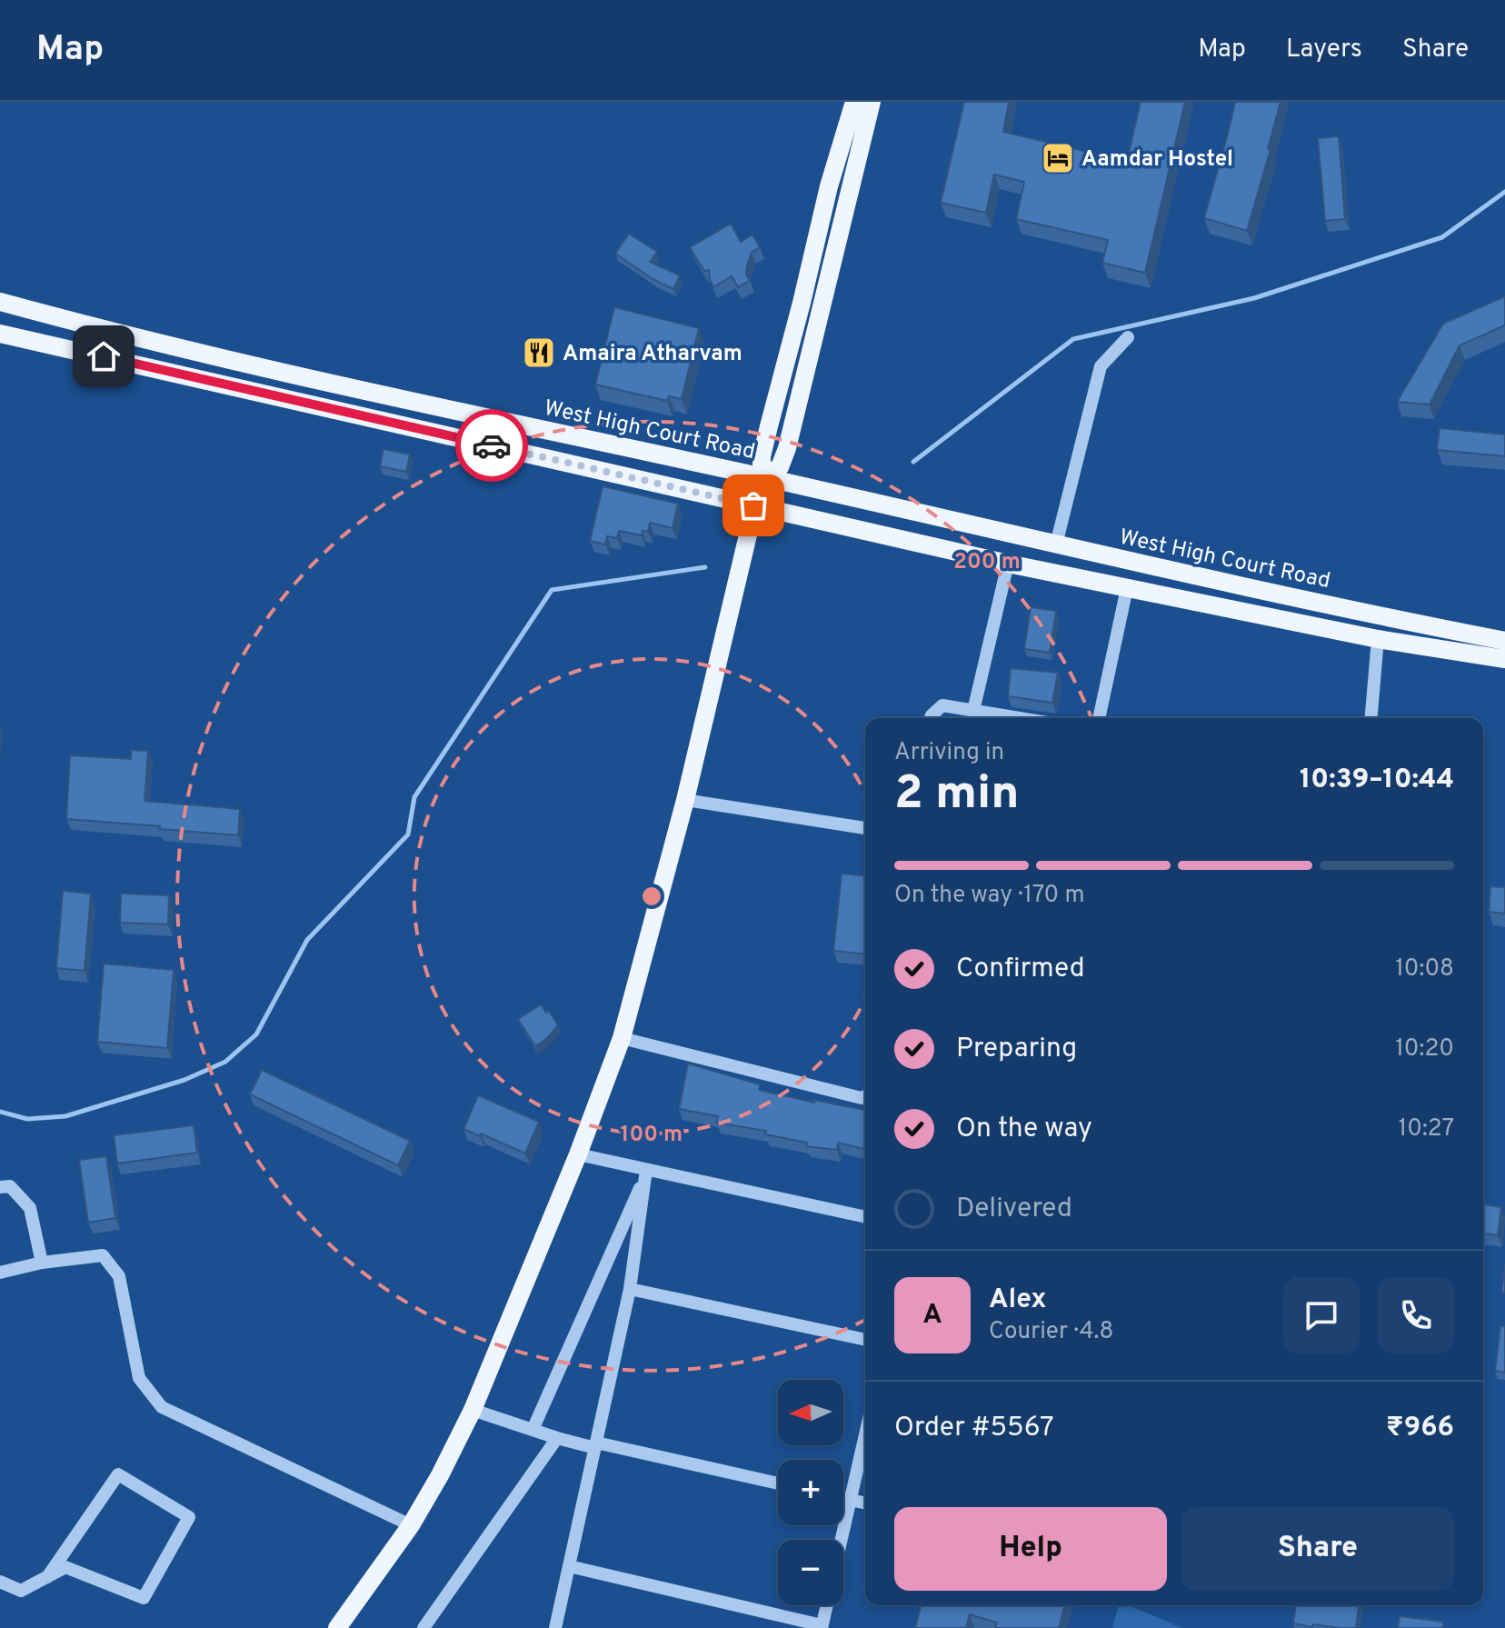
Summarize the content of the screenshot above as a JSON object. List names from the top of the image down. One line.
{"streets":{"main road":["West High Court Road"]},"places":{"hotel":["Aamdar Hostel"],"restaurant":["Amaira Atharvam"]},"north":"left","page":{"header":"Map","nav":["Map","Layers","Share"],"heading":["2 min","Arriving in","10:39–10:44"],"panel":["Alex","Courier · 4.8","Order #5567","₹966"],"bar":"On the way · 170 m","list":[["Confirmed","10:08"],["Preparing","10:20"],["On the way","10:27"],"Delivered"],"round":"A","map_buttons":["+","−"],"buttons":["Help","Share"]},"rings":["200 m","100 m"]}
